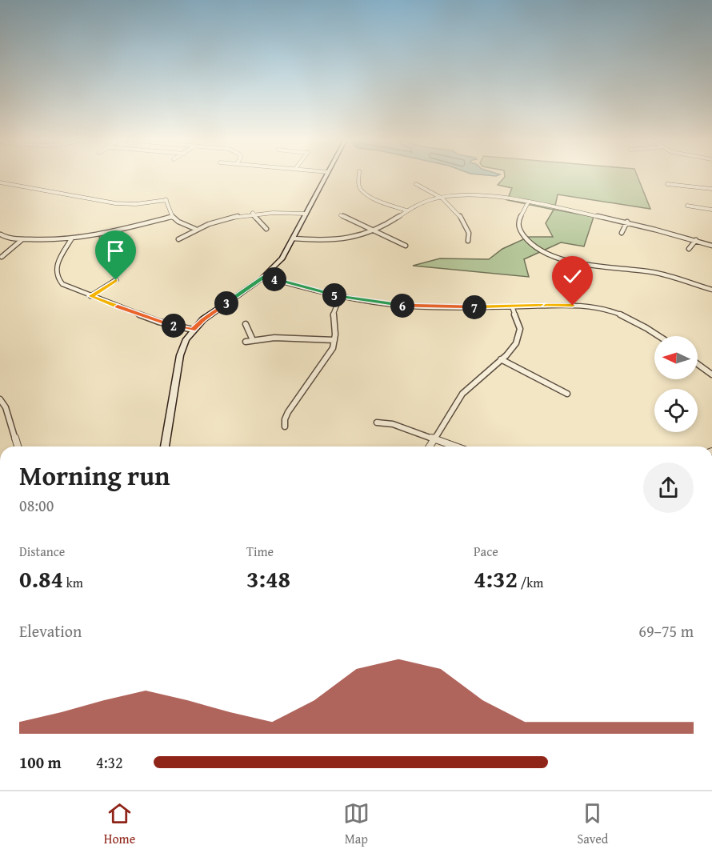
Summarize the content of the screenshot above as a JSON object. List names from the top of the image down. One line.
{"north":"left","page":{"pins":["4","5","3","6","7","2"],"heading":["Morning run","08:00"],"stats":[["Distance","0.84 km"],["Time","3:48"],["Pace","4:32 /km"]],"chart":["Elevation","69–75 m"],"list":[{"name":"100 m","note":"4:32"}],"tabs":["Home","Map","Saved"]}}
